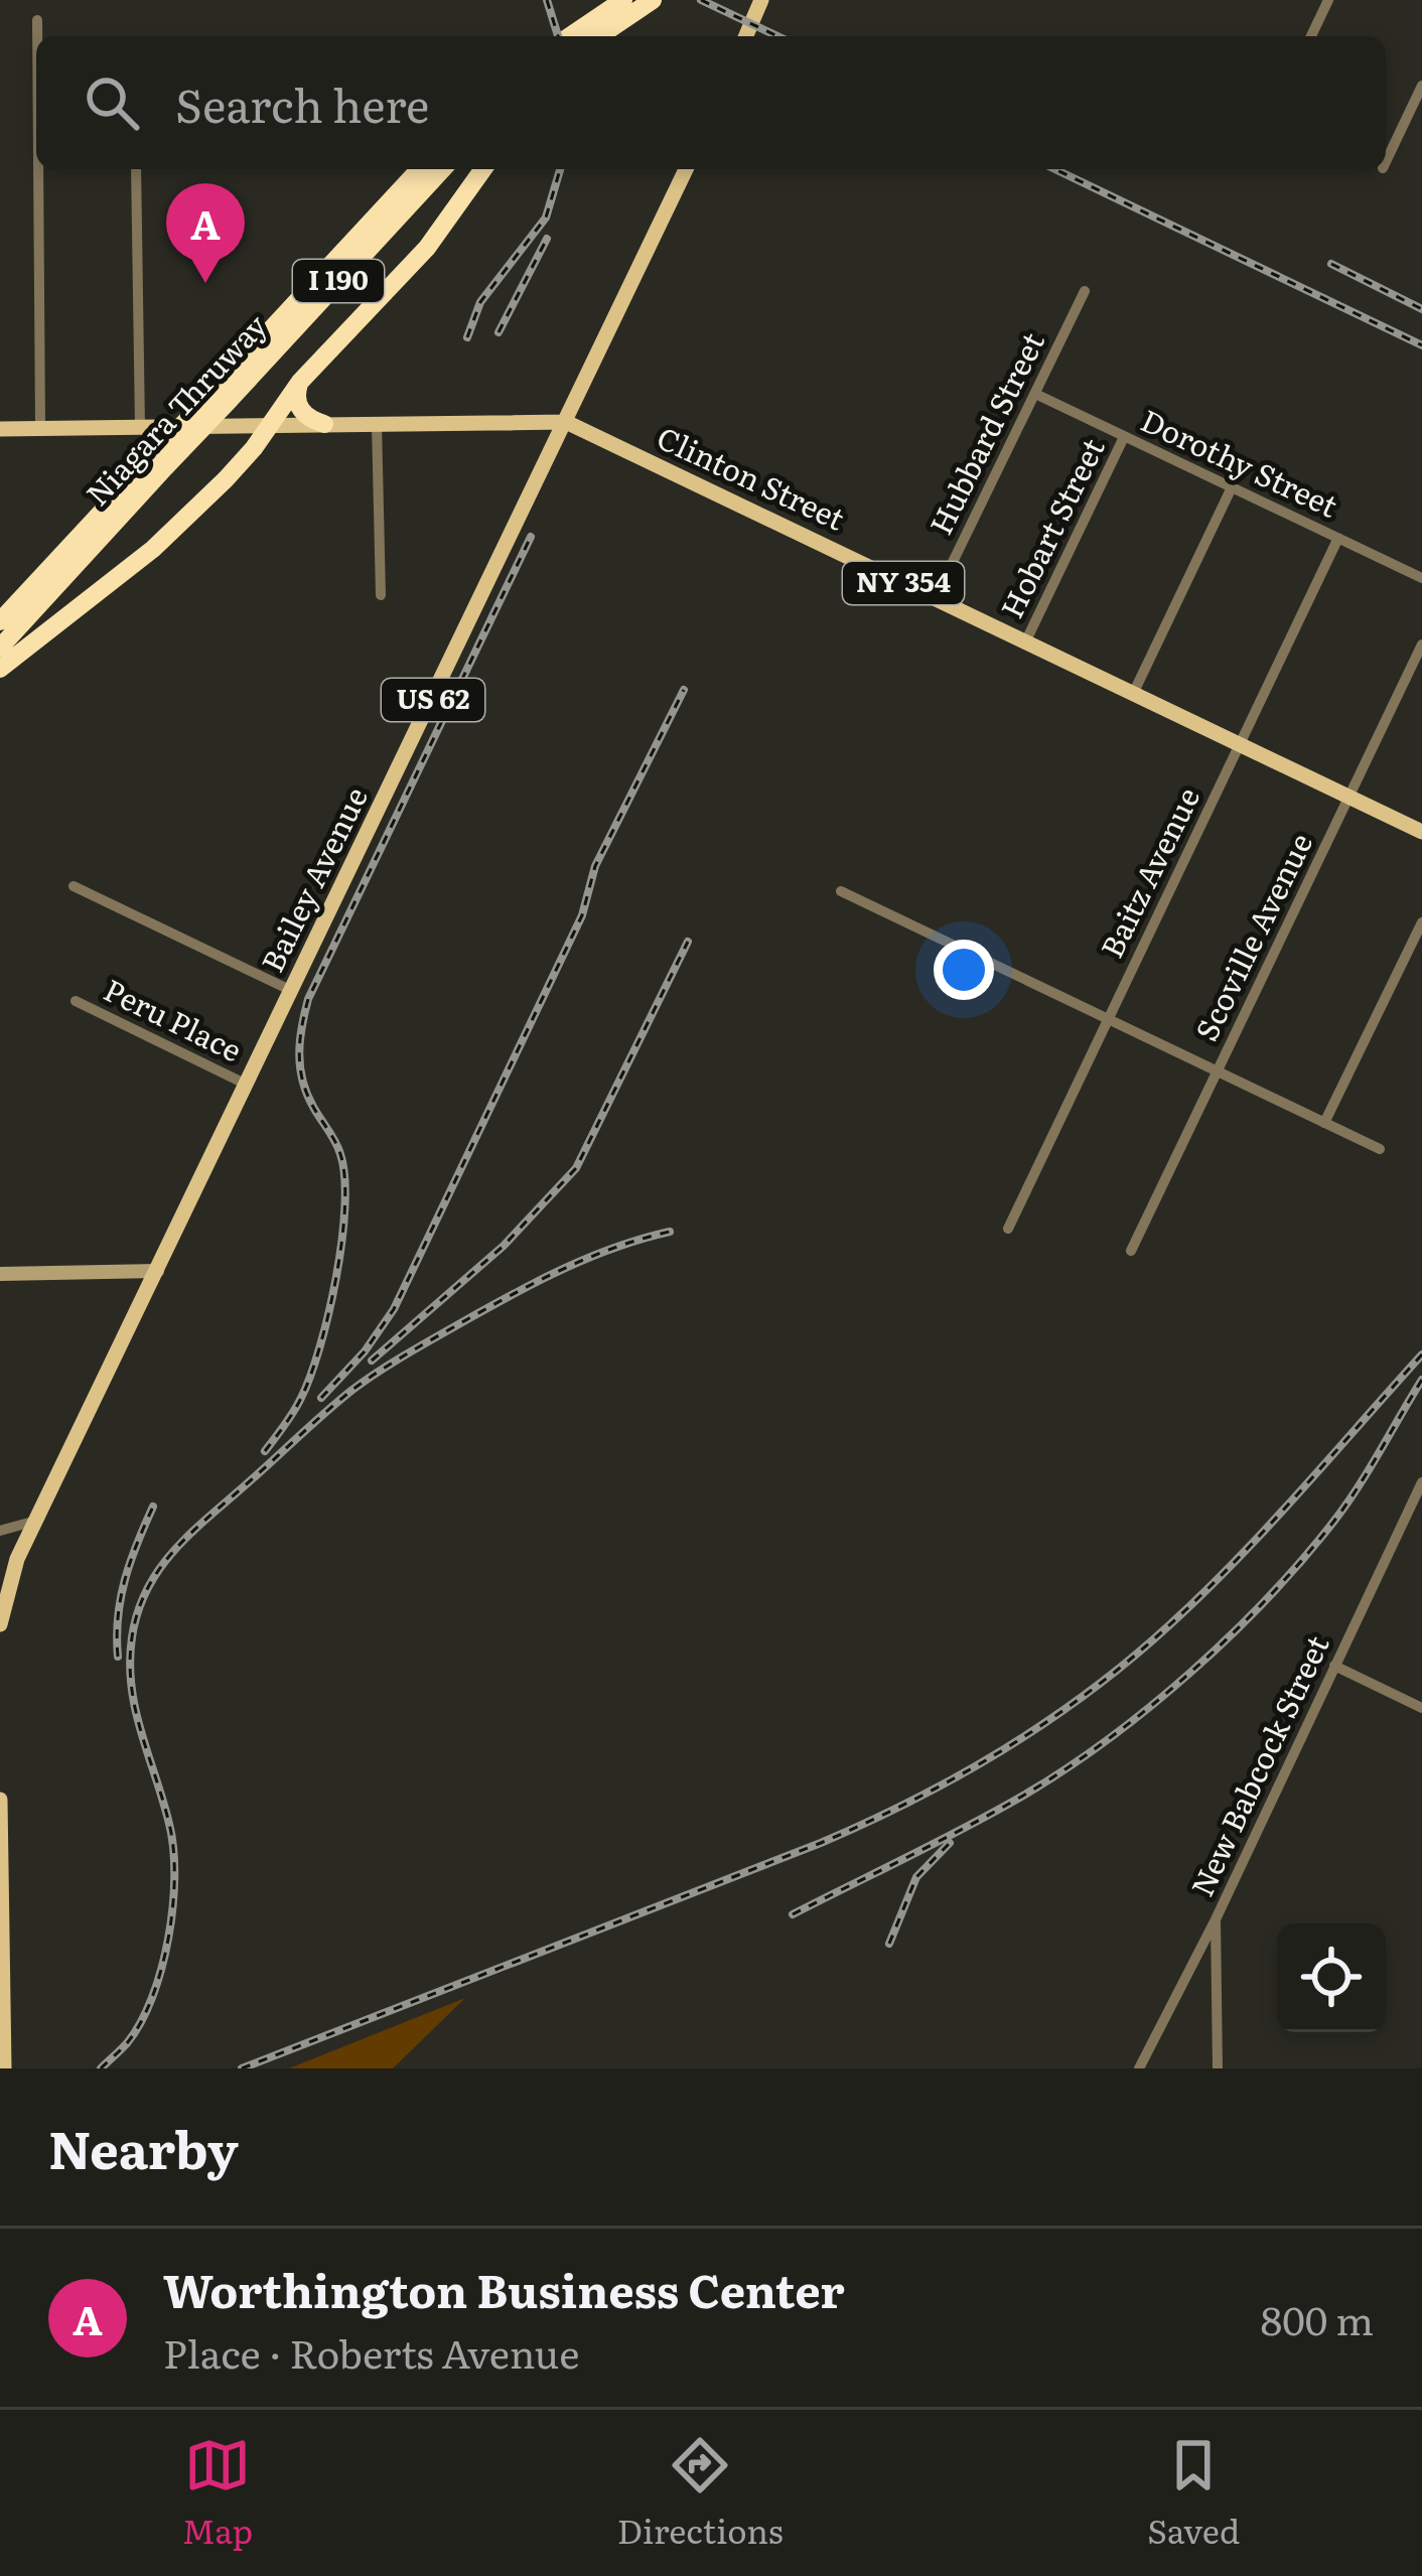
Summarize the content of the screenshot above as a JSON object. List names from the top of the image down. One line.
{"streets":{"highway":["I 190","Niagara Thruway"],"main road":["Clinton Street","NY 354","US 62","Bailey Avenue"],"street":["Hubbard Street","Dorothy Street","Hobart Street","Baitz Avenue","Scoville Avenue","Peru Place","New Babcock Street"]},"crossings":[["Hubbard Street","Dorothy Street"],["Hubbard Street","Clinton Street"],["Dorothy Street","Hobart Street"],["Dorothy Street","Baitz Avenue"],["Clinton Street","Hobart Street"],["Clinton Street","Baitz Avenue"],["Clinton Street","Bailey Avenue"],["Clinton Street","Scoville Avenue"],["Bailey Avenue","Peru Place"]],"page":{"search":"Search here","pins":"A","heading":"Nearby","list":[{"mark":"A","name":"Worthington Business Center","note":"Place · Roberts Avenue","value":"800 m"}],"nav":["Map","Directions","Saved"]}}
